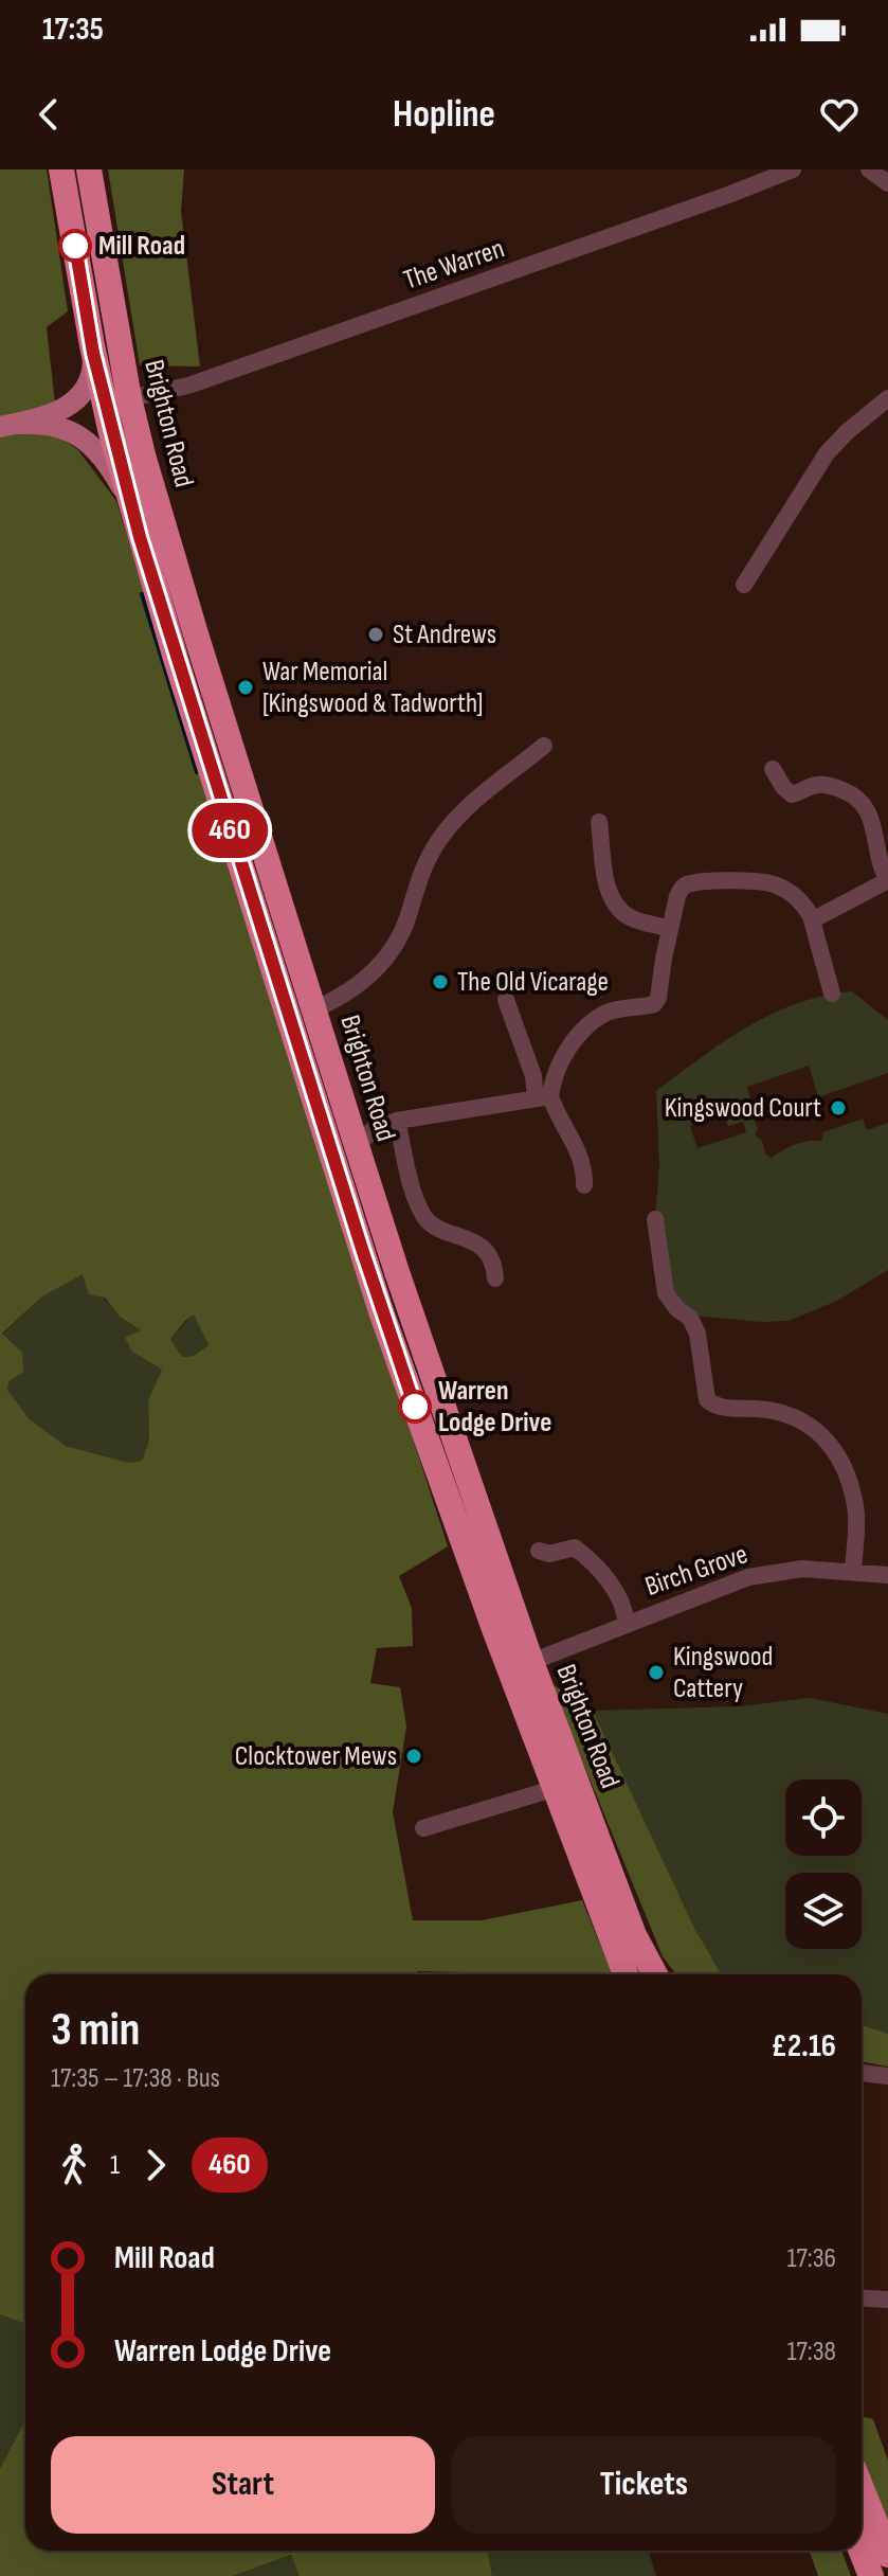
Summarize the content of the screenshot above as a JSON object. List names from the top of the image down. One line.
{"streets":{"highway":["Brighton Road"],"street":["The Warren","Birch Grove"]},"crossings":[["The Warren","Brighton Road"],["Brighton Road","Birch Grove"]],"places":["Mill Road","St Andrews","War Memorial [Kingswood & Tadworth]","The Old Vicarage","Kingswood Court","Warren Lodge Drive","Kingswood Cattery","Clocktower Mews"],"lines":["bus line 460"],"page":{"status":"17:35","header":"Hopline","on_map":"460","heading":["3 min","17:35 – 17:38 · Bus","£2.16"],"legs":["1","460"],"list":[{"name":"Mill Road","value":"17:36"},{"name":"Warren Lodge Drive","value":"17:38"}],"buttons":["Start","Tickets"]}}
